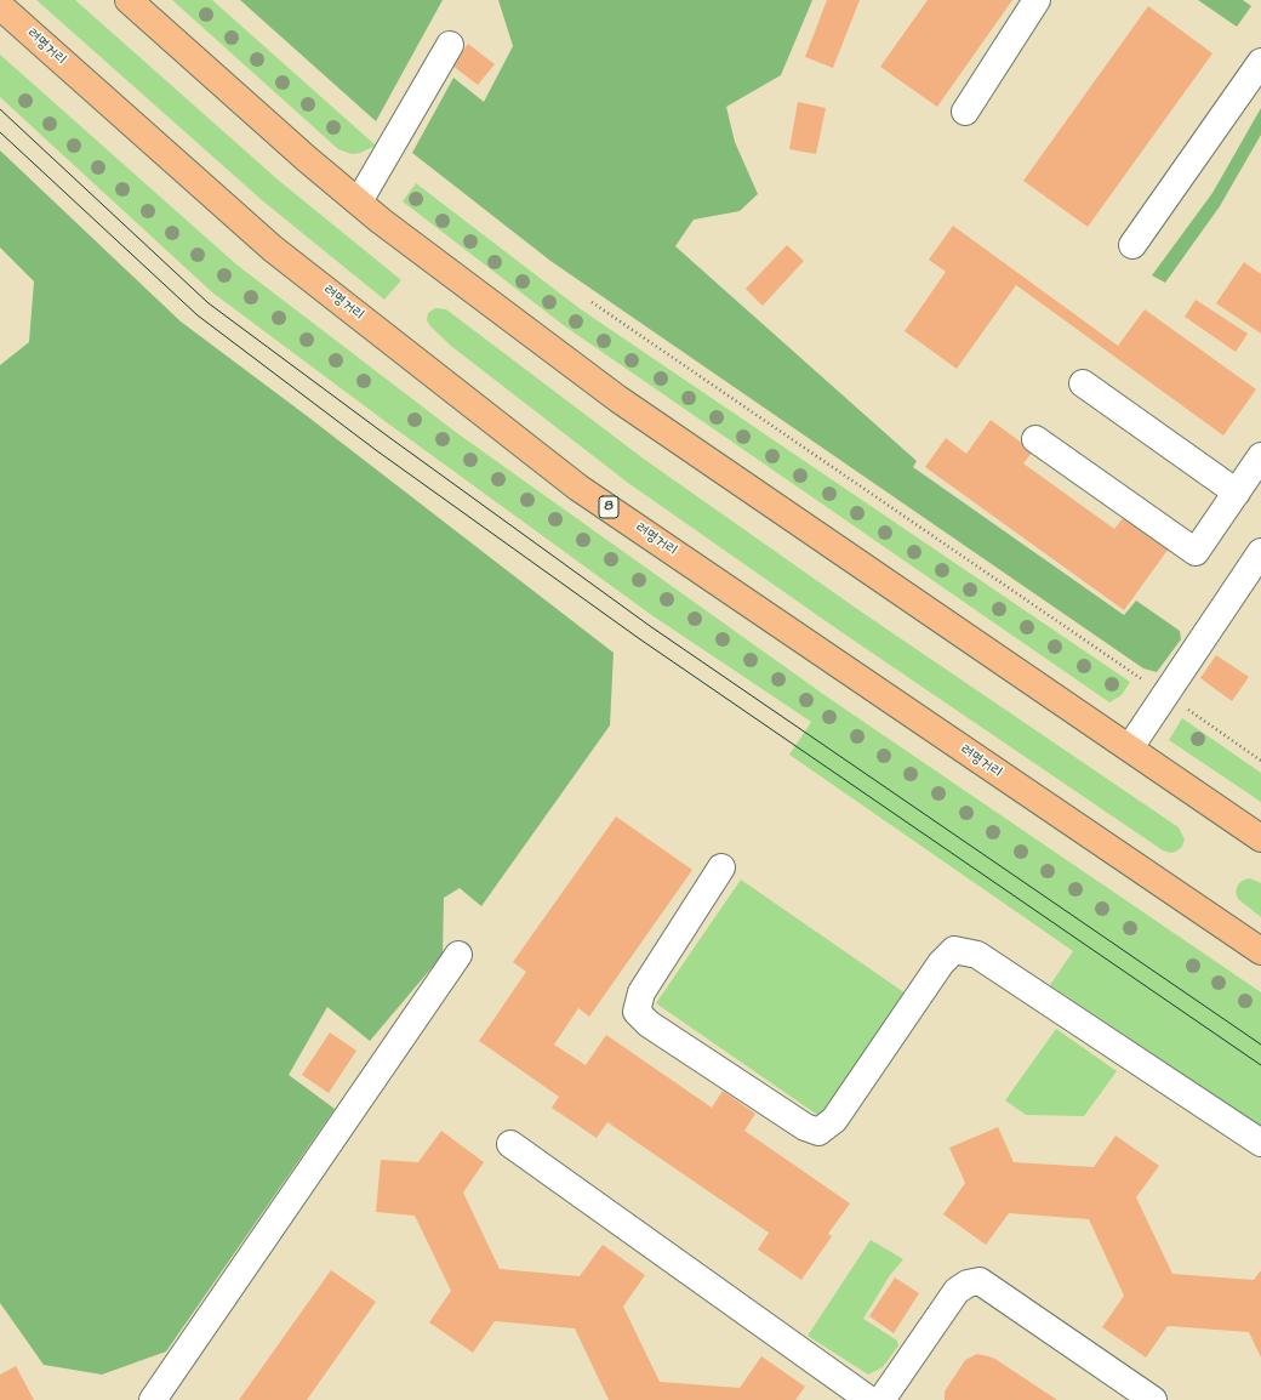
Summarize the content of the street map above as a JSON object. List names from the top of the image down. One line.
{"streets":{"highway":["려명거리","8"]}}
